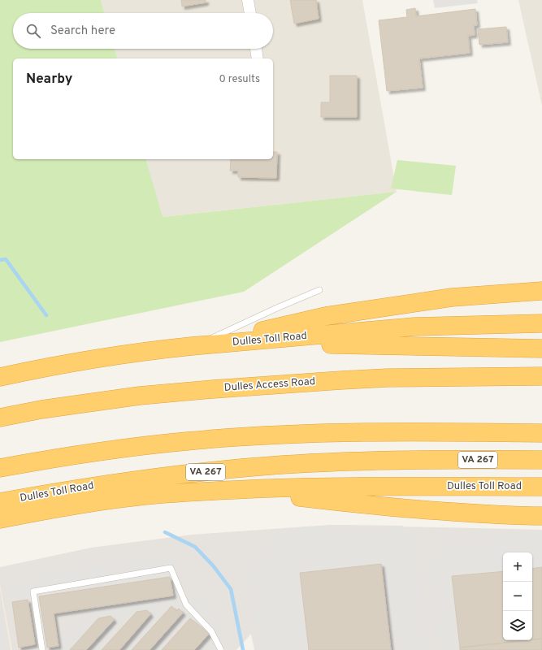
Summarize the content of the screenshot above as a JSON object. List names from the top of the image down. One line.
{"streets":{"highway":["Dulles Toll Road","Dulles Access Road","VA 267"]},"page":{"search":"Search here","heading":["Nearby","0 results"],"map_buttons":["+","−"]}}
